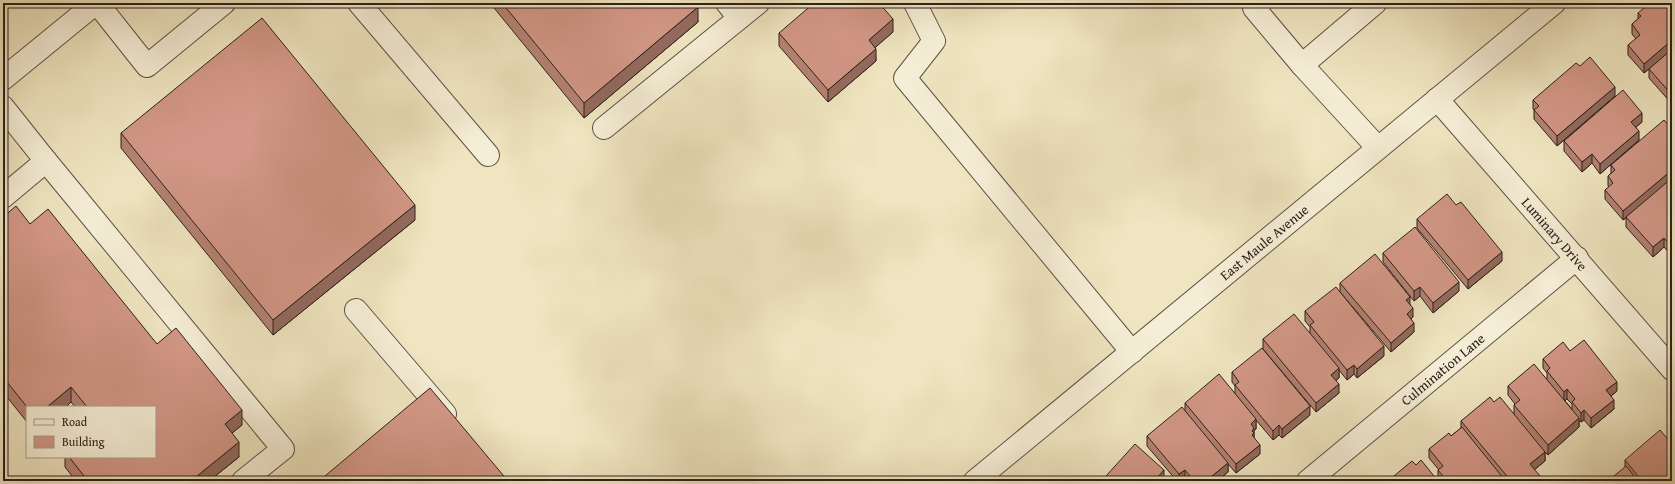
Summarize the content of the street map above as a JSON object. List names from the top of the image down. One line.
{"streets":{"street":["Luminary Drive","East Maule Avenue","Culmination Lane"]},"crossings":[["Luminary Drive","East Maule Avenue"],["Luminary Drive","Culmination Lane"]],"legend":["Road","Building"]}
